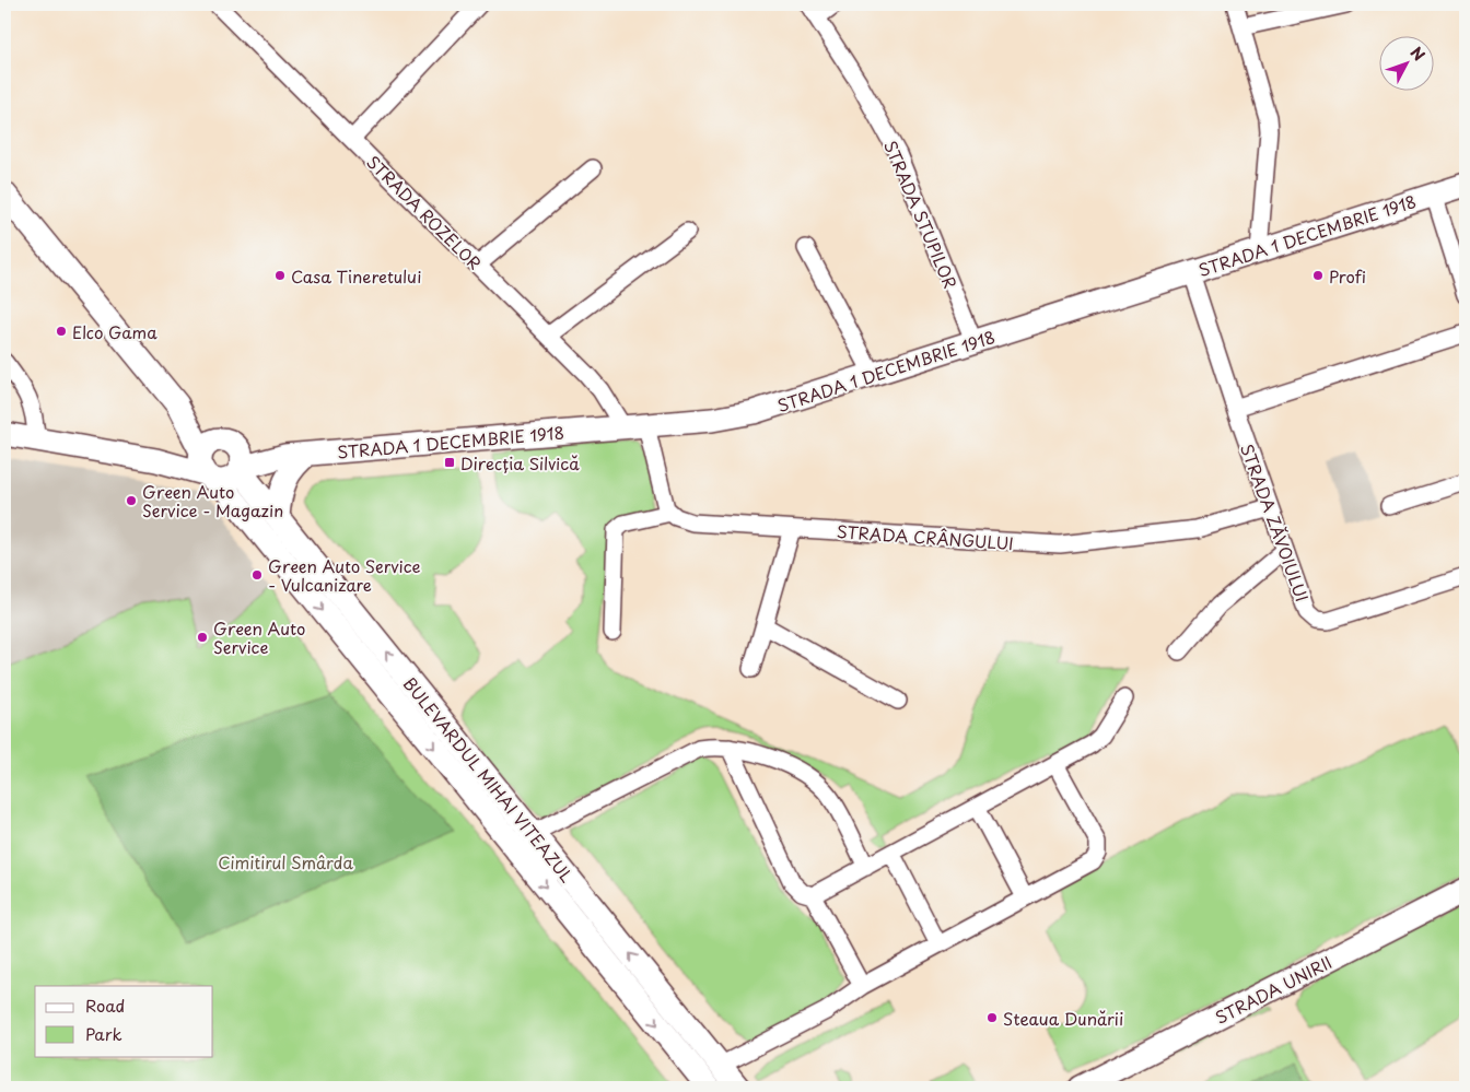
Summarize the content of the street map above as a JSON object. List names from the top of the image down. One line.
{"streets":{"main road":["STRADA 1 DECEMBRIE 1918","BULEVARDUL MIHAI VITEAZUL","STRADA UNIRII"],"street":["STRADA ROZELOR","STRADA STUPILOR","STRADA ZĂVOIULUI","STRADA CRÂNGULUI"]},"crossings":[["STRADA ROZELOR","STRADA 1 DECEMBRIE 1918"],["STRADA STUPILOR","STRADA 1 DECEMBRIE 1918"],["STRADA 1 DECEMBRIE 1918","STRADA ZĂVOIULUI"],["STRADA 1 DECEMBRIE 1918","BULEVARDUL MIHAI VITEAZUL"],["STRADA ZĂVOIULUI","STRADA CRÂNGULUI"]],"parks":["Cimitirul Smârda"],"places":{"other":["Casa Tineretului","Profi","Elco Gama","Green Auto Service - Magazin","Green Auto Service - Vulcanizare","Green Auto Service","Steaua Dunării"],"transit":["Direcția Silvică"]},"legend":["Road","Park"],"north":"top right"}
